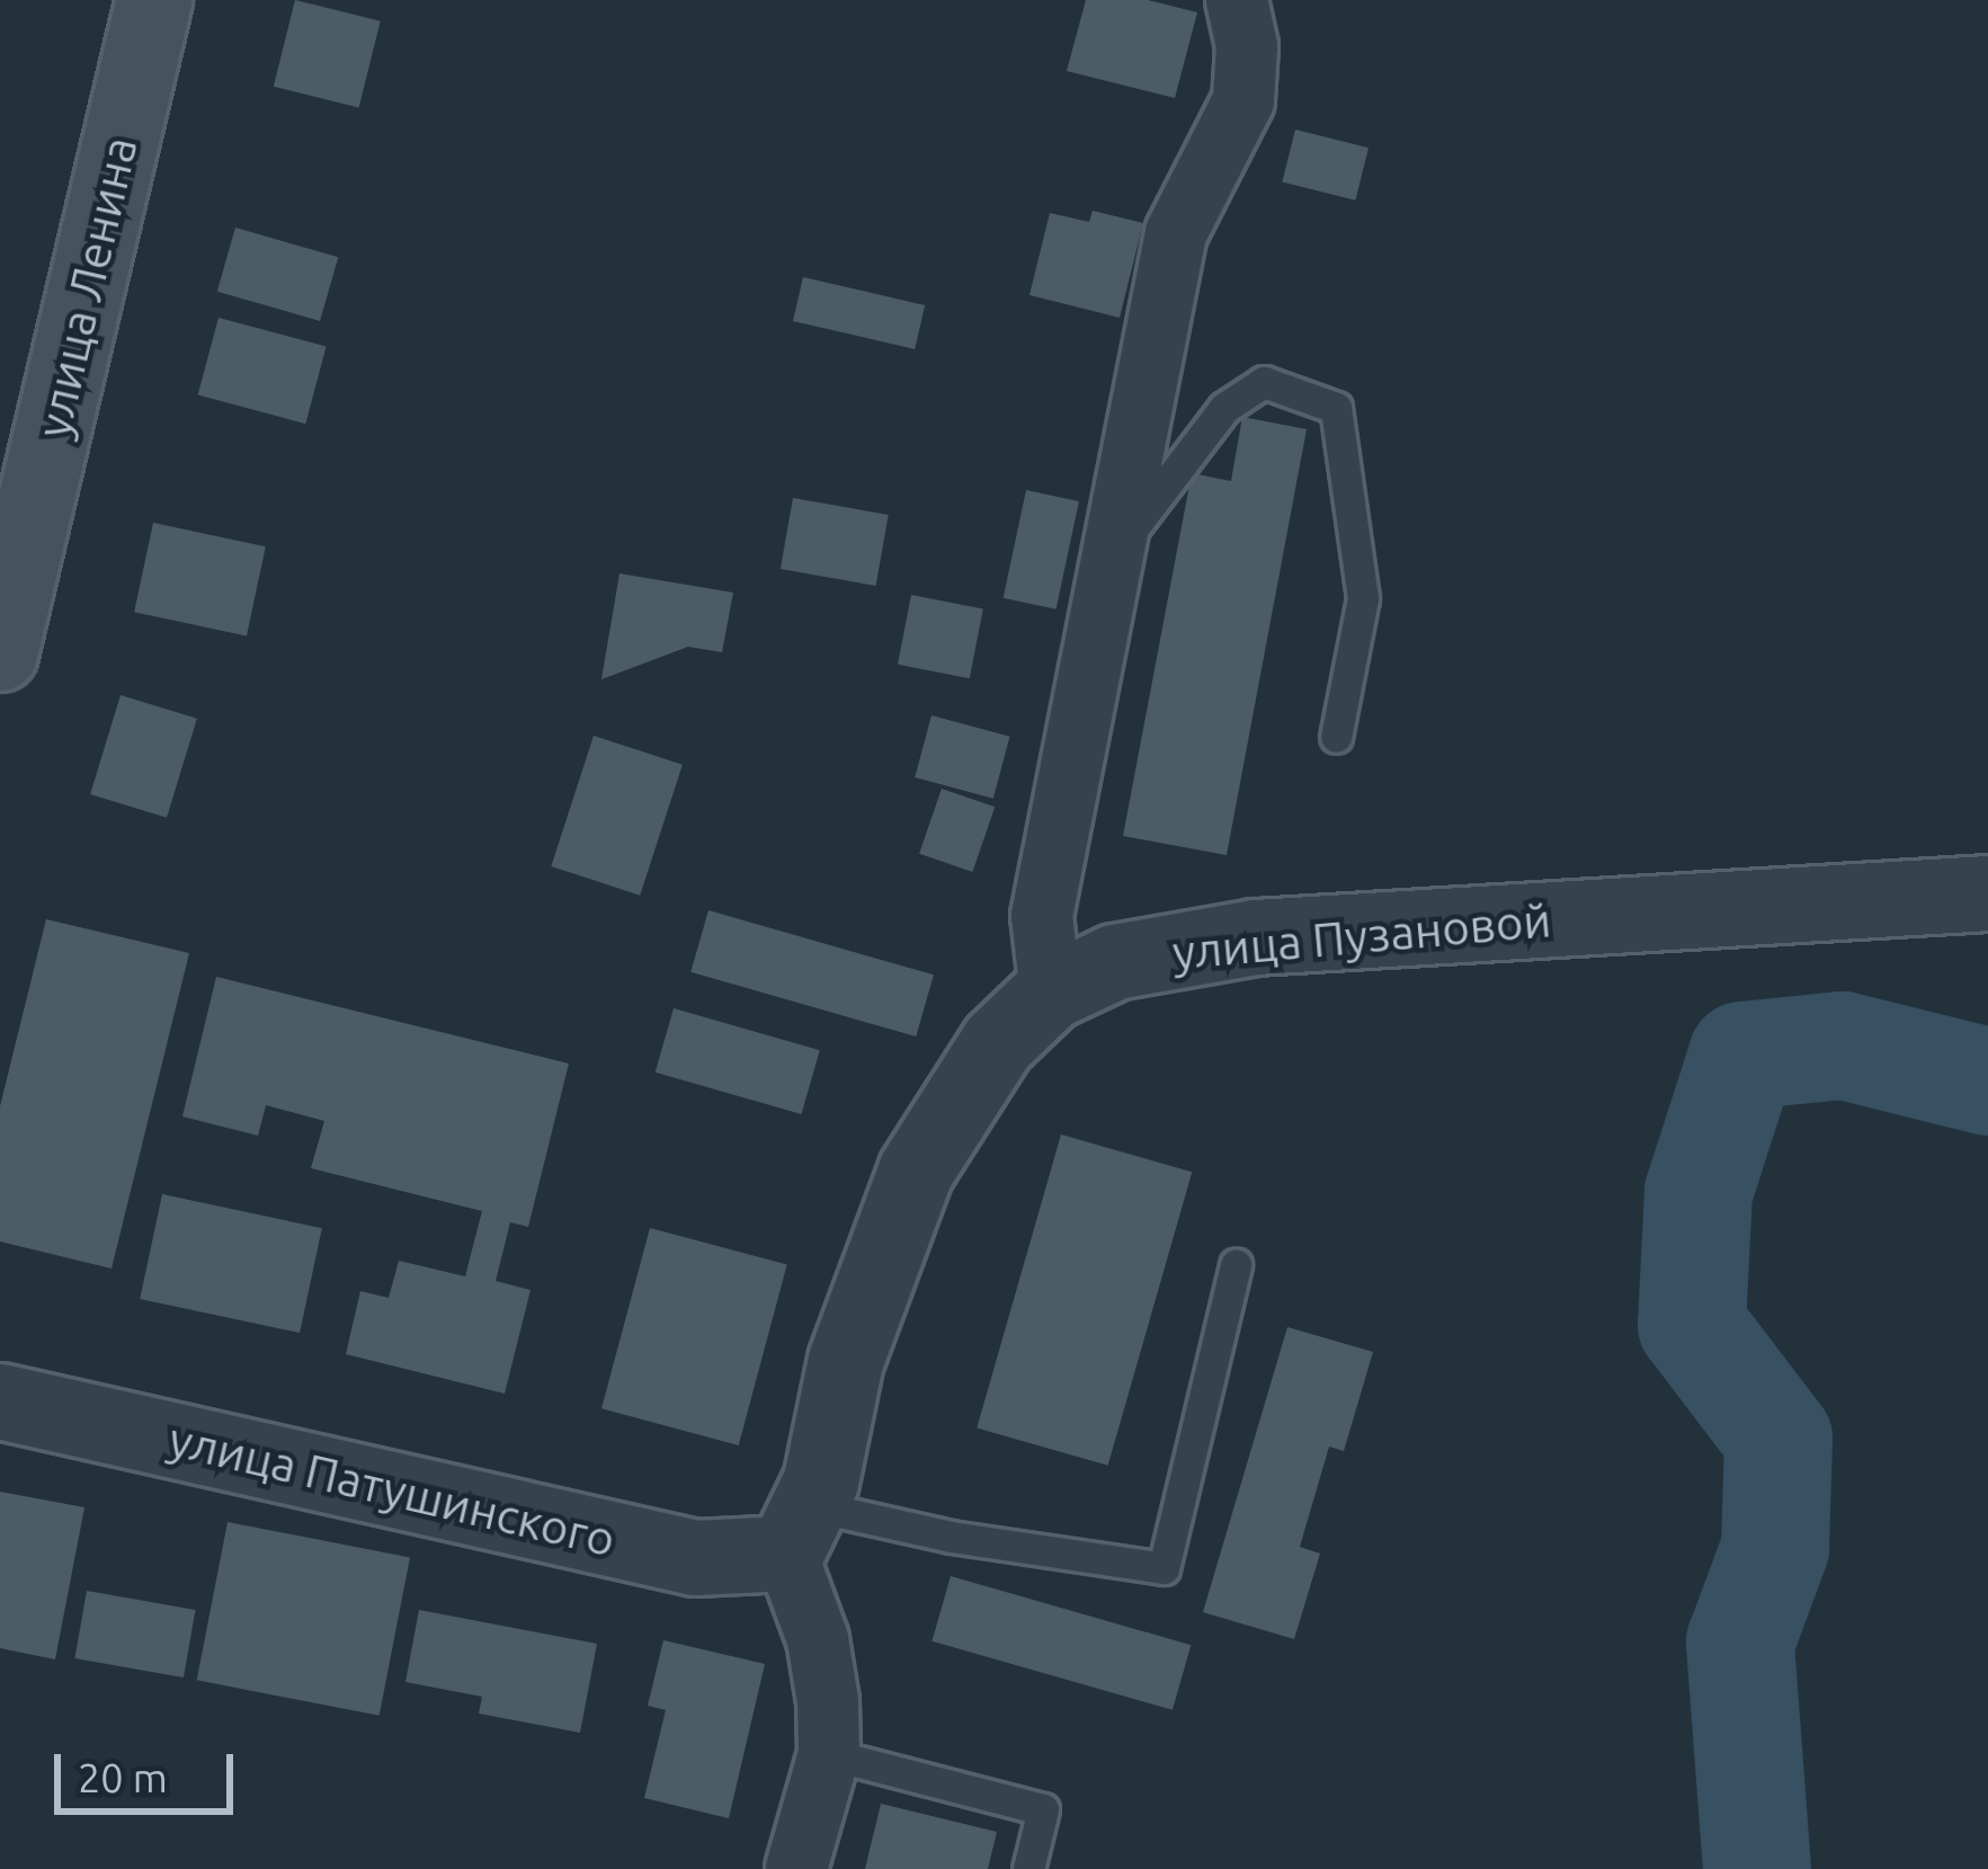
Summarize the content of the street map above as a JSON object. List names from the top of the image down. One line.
{"streets":{"main road":["улица Ленина"],"street":["улица Пузановой","улица Патушинского"]},"crossings":[["улица Пузановой","улица Патушинского"]],"scale_bar":"20 m"}
